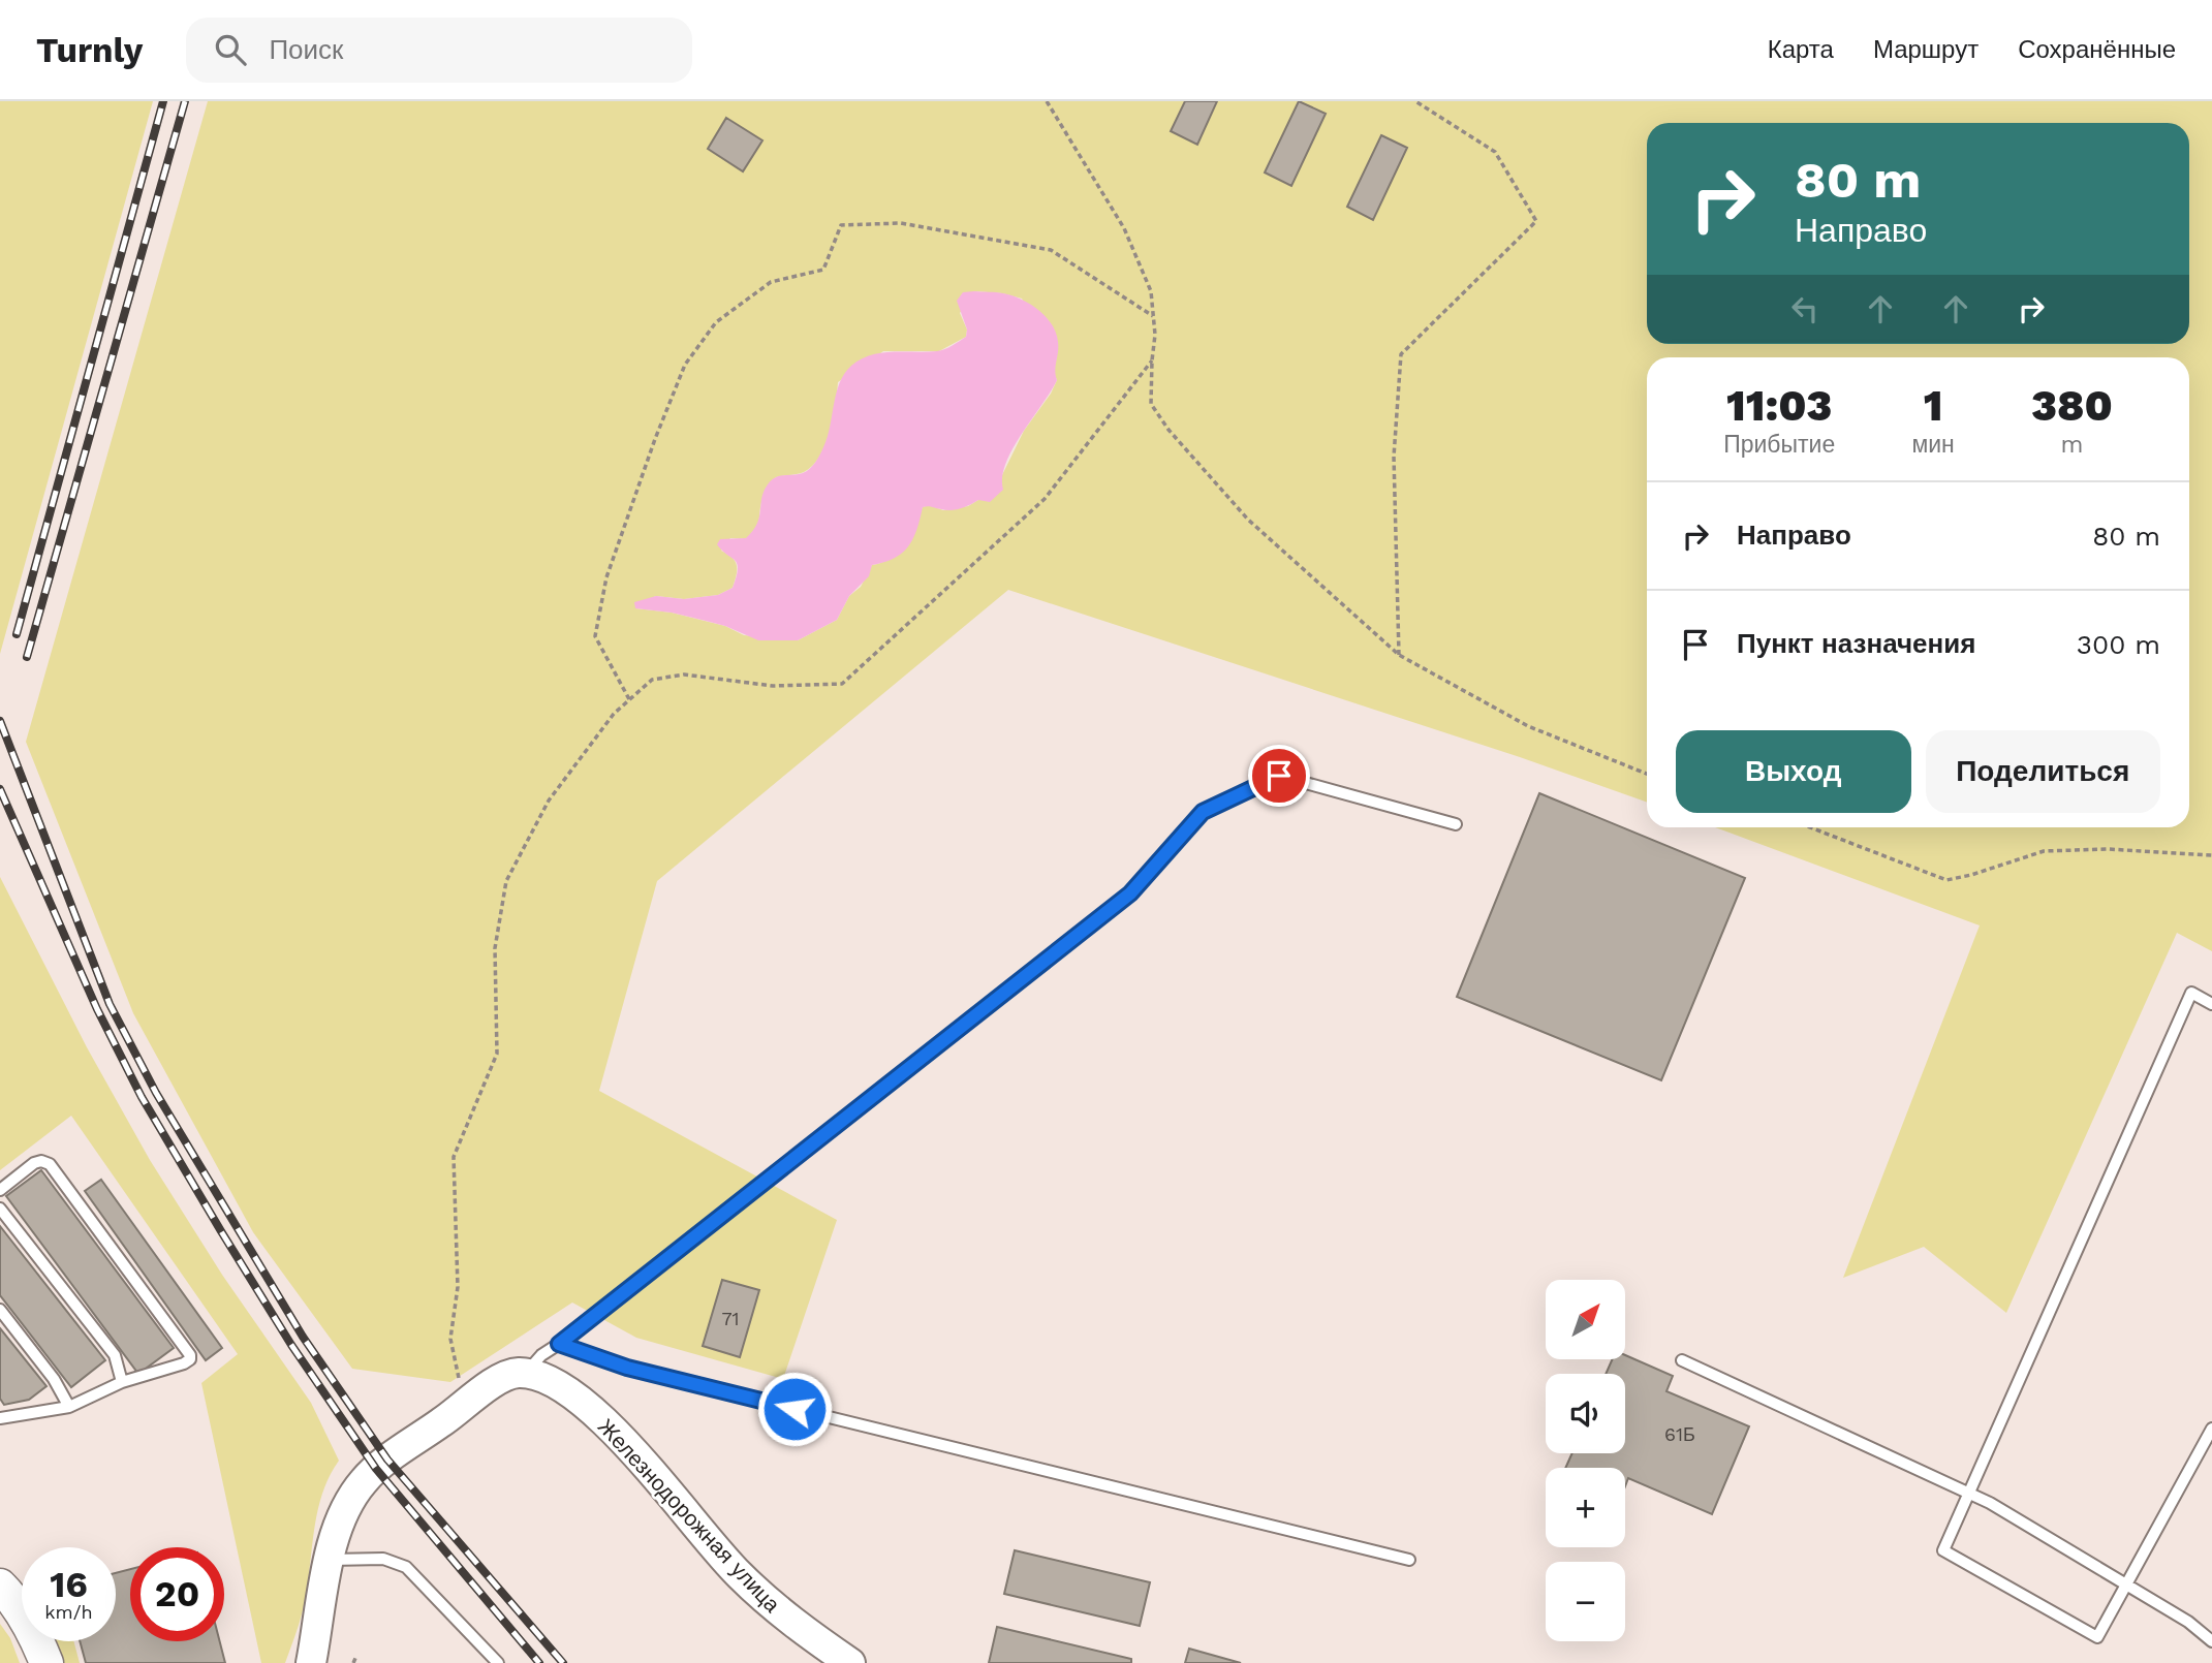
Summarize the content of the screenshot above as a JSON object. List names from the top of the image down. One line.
{"streets":{"street":["Железнодорожная улица"]},"house_numbers":["71","61Б"],"north":"top right","page":{"header":"Turnly","search":"Поиск","nav":["Карта","Маршрут","Сохранённые"],"turn":["80 m","Направо"],"eta":["11:03","Прибытие","1","мин","380","m"],"list":[{"name":"Направо","value":"80 m"},{"name":"Пункт назначения","value":"300 m"}],"buttons":["Выход","Поделиться"],"map_buttons":["+","−"],"speed":"16 km/h","limit":"20"}}
